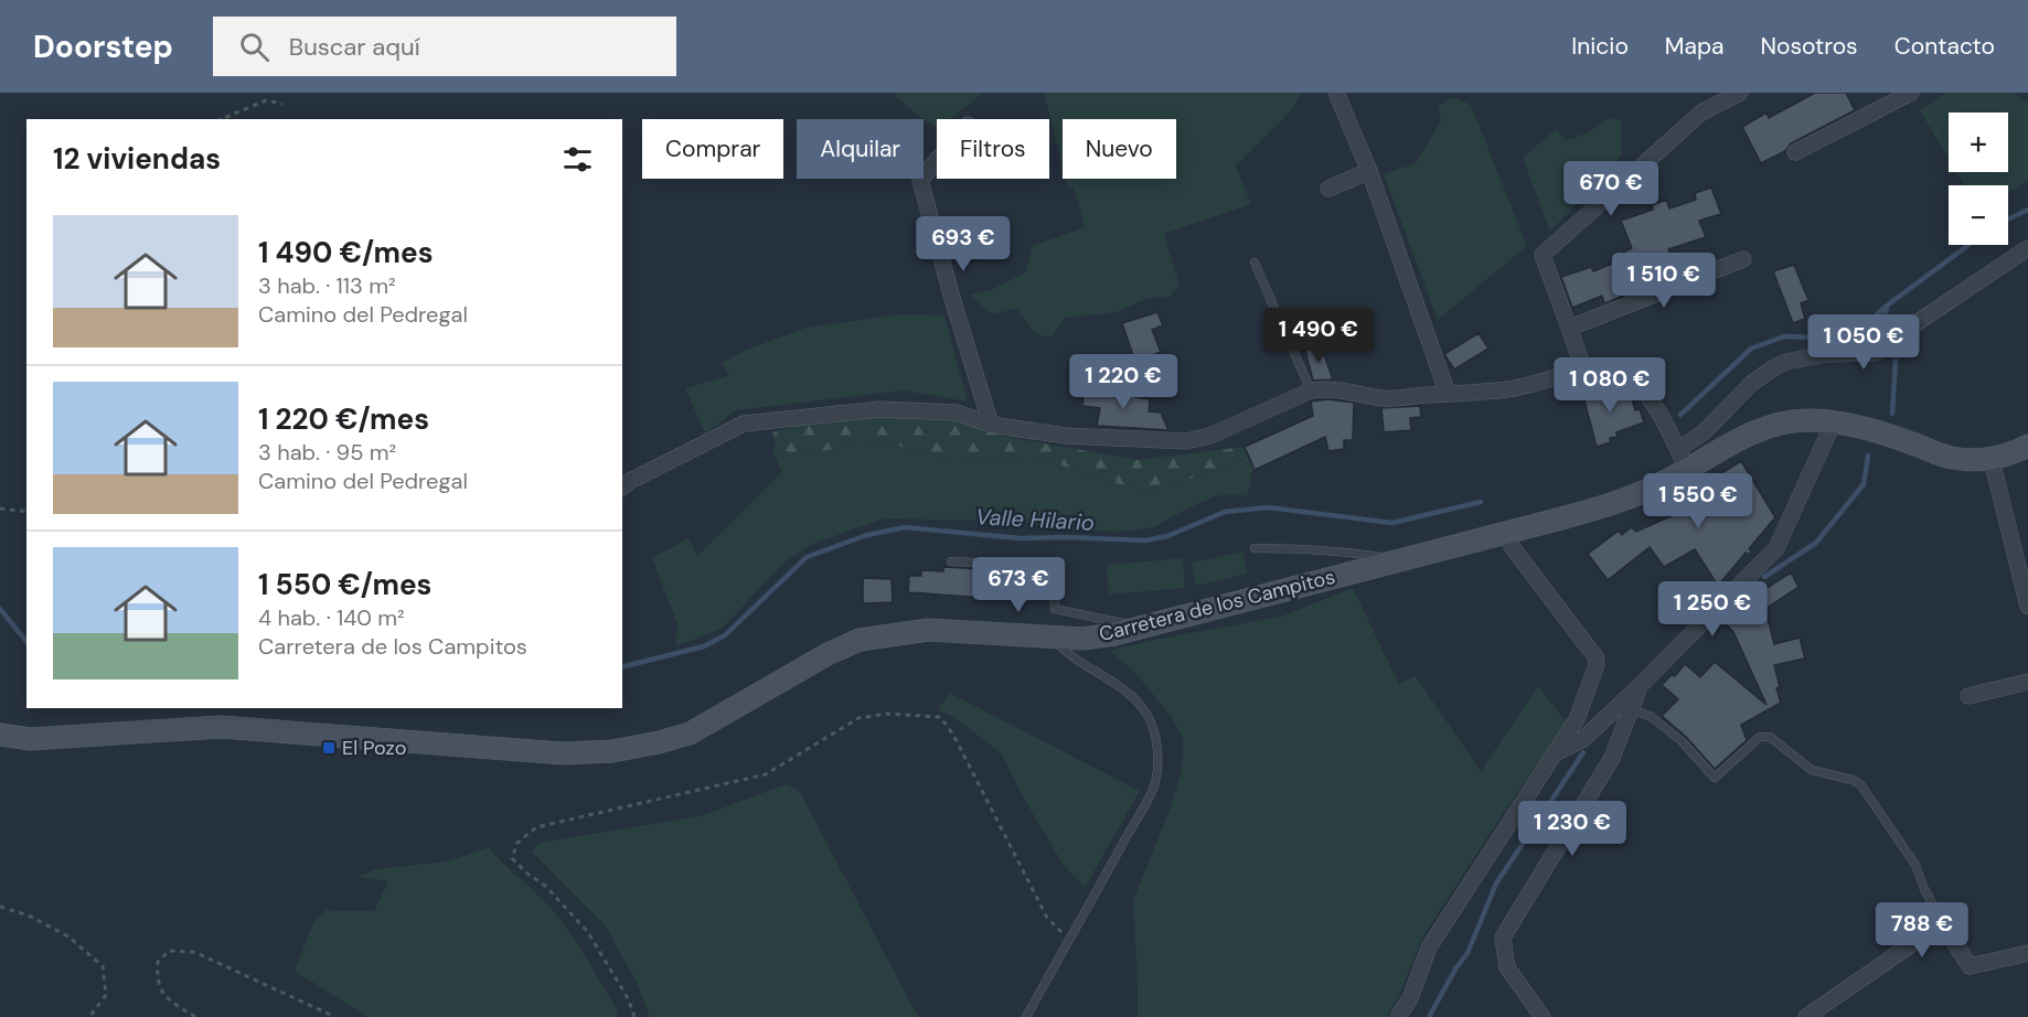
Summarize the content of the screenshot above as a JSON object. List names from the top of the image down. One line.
{"streets":{"main road":["Carretera de los Campitos"]},"water":["Valle Hilario"],"places":{"transit":["El Pozo"]},"page":{"header":"Doorstep","search":"Buscar aquí","nav":["Inicio","Mapa","Nosotros","Contacto"],"map_buttons":["+","−"],"chip":["Comprar","Alquilar","Filtros","Nuevo"],"heading":"12 viviendas","price":["670 €","693 €","1 510 €","1 490 €","1 050 €","1 220 €","1 080 €","1 550 €","673 €","1 250 €","1 230 €","788 €"],"list":[{"name":"1 490 €/mes","note":"3 hab. · 113 m² · Camino del Pedregal"},{"name":"1 220 €/mes","note":"3 hab. · 95 m² · Camino del Pedregal"},{"name":"1 550 €/mes","note":"4 hab. · 140 m² · Carretera de los Campitos"}]}}
